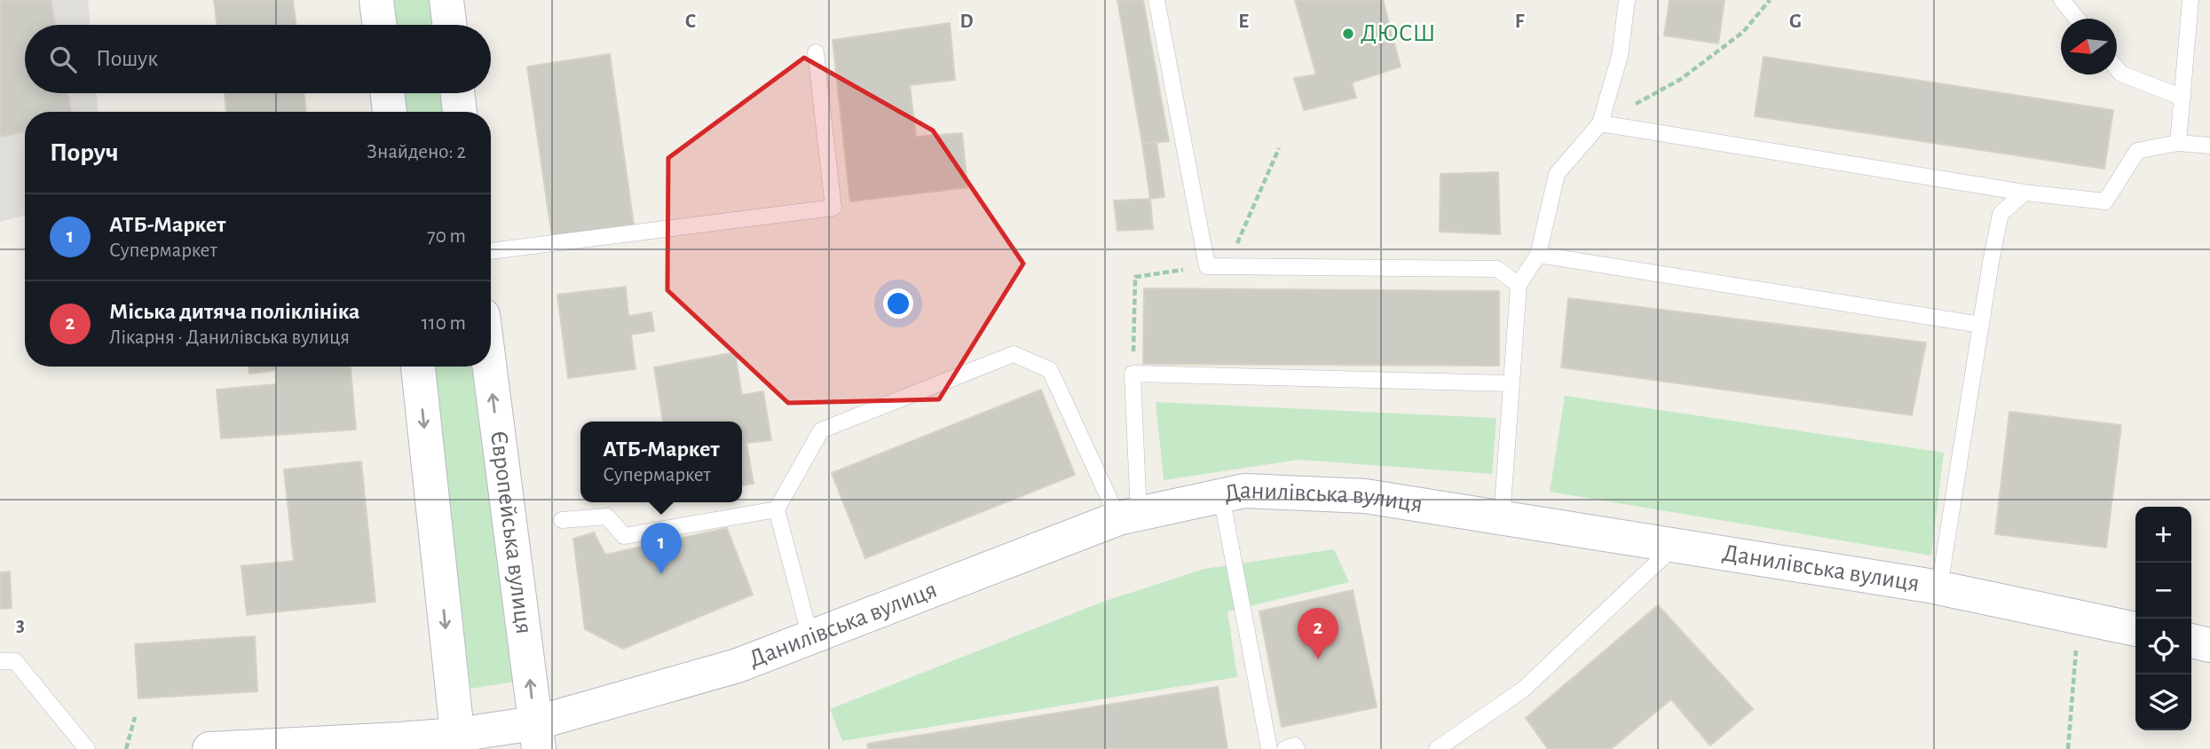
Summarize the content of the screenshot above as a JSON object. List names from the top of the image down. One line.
{"streets":{"main road":["Данилівська вулиця","Європейська вулиця"]},"crossings":[["Данилівська вулиця","Європейська вулиця"]],"places":["ДЮСШ"],"north":"left","page":{"search":"Пошук","heading":["Поруч","Знайдено: 2"],"list":[{"mark":"1","name":"АТБ-Маркет","note":"Супермаркет","value":"70 m"},{"mark":"2","name":"Міська дитяча поліклініка","note":"Лікарня · Данилівська вулиця","value":"110 m"}],"popup":["АТБ-Маркет","Супермаркет"],"map_buttons":["+","−"],"pins":["1","2"]},"grid":{"columns":["C","D","E","F","G"],"rows":["3"]}}
